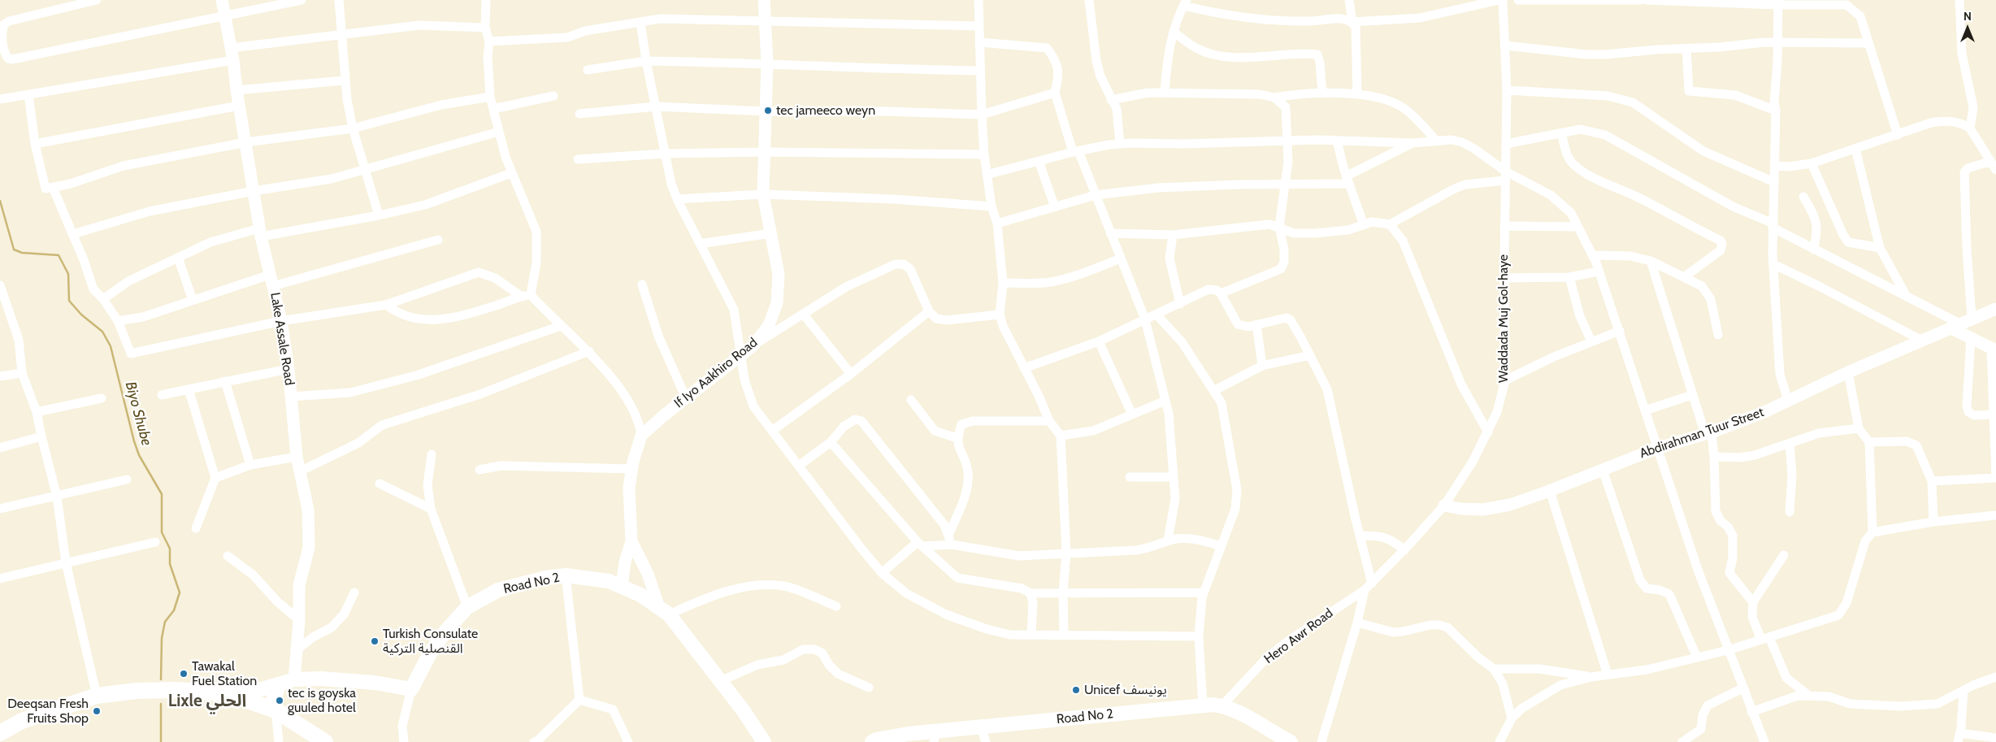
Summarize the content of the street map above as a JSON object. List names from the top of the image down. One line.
{"streets":{"main road":["Road No 2"],"street":["Waddada Muj Gol-haye","Lake Assale Road","If Iyo Aakhiro Road","Abdirahman Tuur Street","Hero Awr Road"]},"crossings":[["Waddada Muj Gol-haye","Abdirahman Tuur Street"],["Waddada Muj Gol-haye","Hero Awr Road"],["Road No 2","Hero Awr Road"]],"districts":["Lixle الحلي"],"water":["Biyo Shube"],"places":["tec jameeco weyn","Turkish Consulate القنصلية التركية","Tawakal Fuel Station","Unicef يونيسف","tec is goyska guuled hotel","Deeqsan Fresh Fruits Shop"],"north":"top"}
